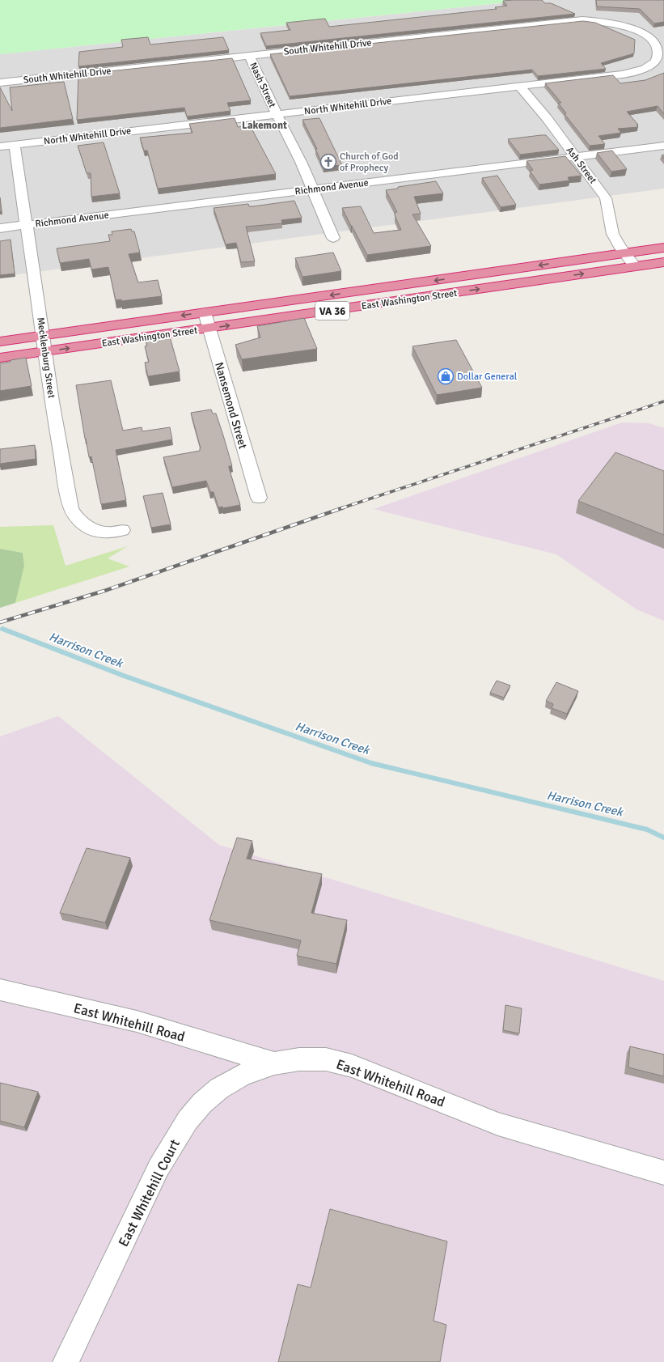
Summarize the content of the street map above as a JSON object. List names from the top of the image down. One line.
{"streets":{"highway":["East Washington Street","VA 36"],"street":["South Whitehill Drive","Nash Street","North Whitehill Drive","Ash Street","Richmond Avenue","Mecklenburg Street","Nansemond Street","East Whitehill Road","East Whitehill Court"]},"crossings":[["South Whitehill Drive","Nash Street"],["South Whitehill Drive","North Whitehill Drive"],["Nash Street","North Whitehill Drive"],["Nash Street","Richmond Avenue"],["North Whitehill Drive","Ash Street"],["North Whitehill Drive","Mecklenburg Street"],["Ash Street","Richmond Avenue"],["Ash Street","East Washington Street"],["Richmond Avenue","Mecklenburg Street"],["East Washington Street","Mecklenburg Street"],["East Washington Street","Nansemond Street"],["East Whitehill Road","East Whitehill Court"]],"districts":["Lakemont"],"water":["Harrison Creek"],"places":{"church":["Church of God of Prophecy"],"shop":["Dollar General"]}}
